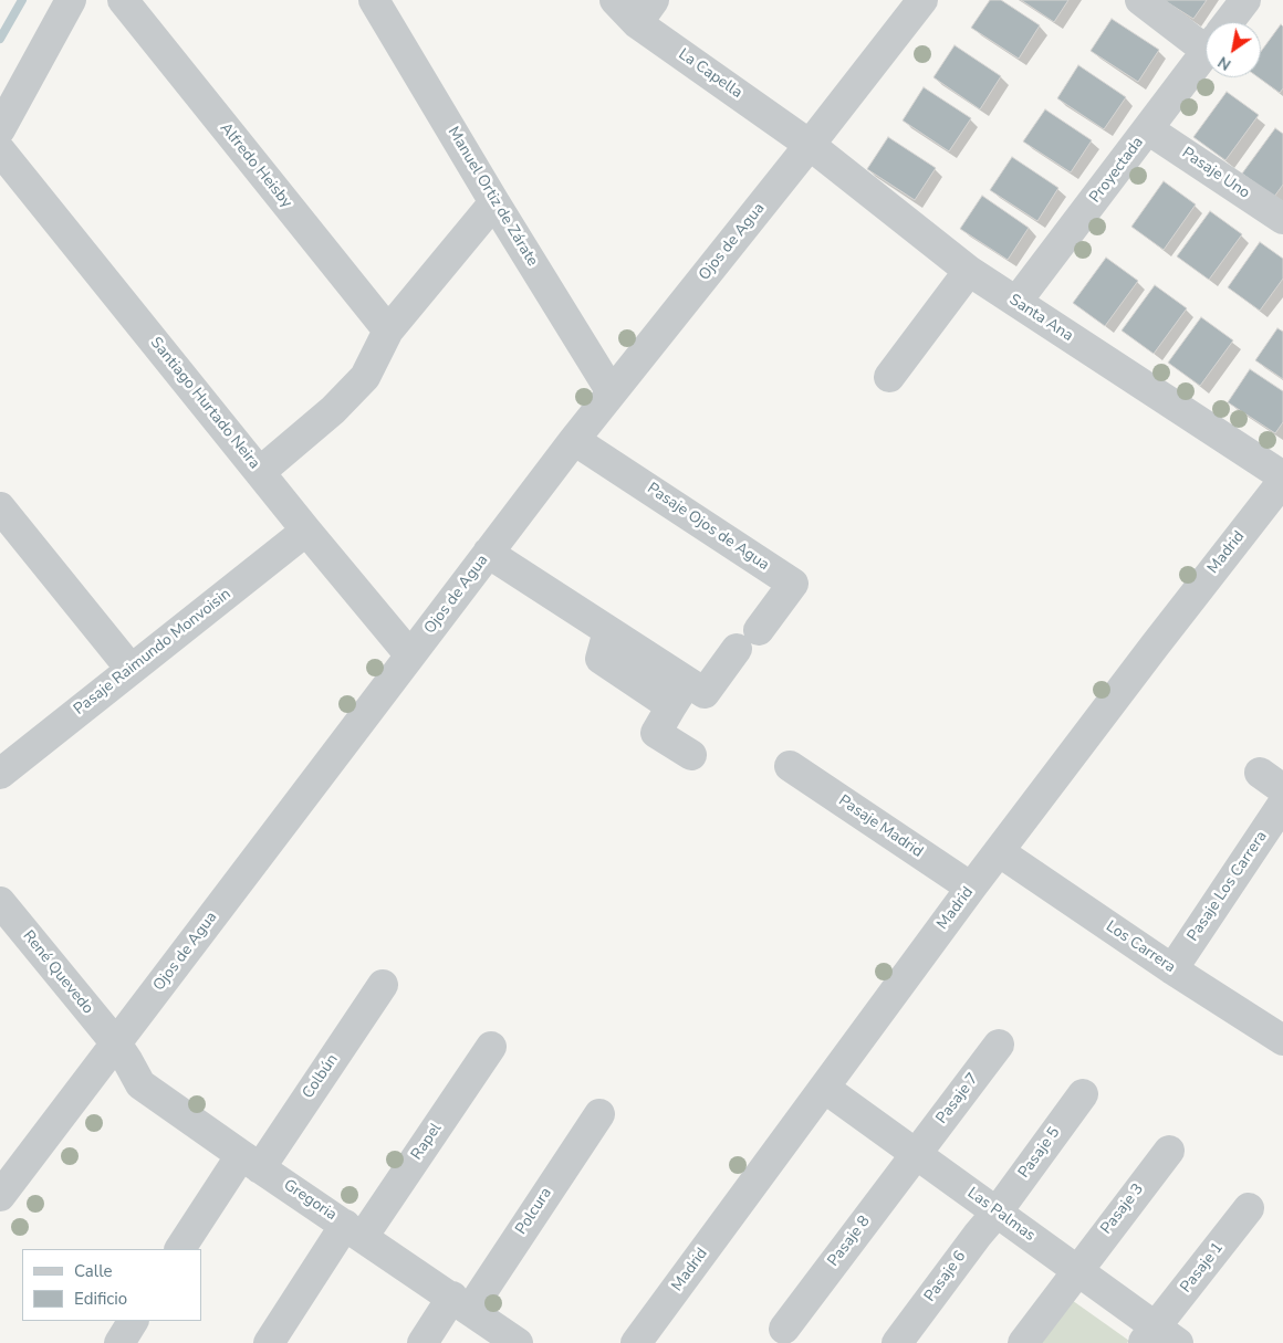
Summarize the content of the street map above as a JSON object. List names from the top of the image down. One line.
{"streets":{"street":["La Capella","Alfredo Heisby","Proyectada","Pasaje Uno","Manuel Ortiz de Zárate","Ojos de Agua","Santa Ana","Santiago Hurtado Neira","Pasaje Ojos de Agua","Madrid","Pasaje Raimundo Monvoisin","Pasaje Madrid","Pasaje Los Carrera","Los Carrera","René Quevedo","Colbún","Pasaje 7","Rapel","Pasaje 5","Gregoria","Pasaje 3","Polcura","Las Palmas","Pasaje 8","Pasaje 1","Pasaje 6"]},"crossings":[["La Capella","Ojos de Agua"],["La Capella","Santa Ana"],["Proyectada","Pasaje Uno"],["Proyectada","Santa Ana"],["Manuel Ortiz de Zárate","Ojos de Agua"],["Ojos de Agua","Santa Ana"],["Ojos de Agua","Santiago Hurtado Neira"],["Ojos de Agua","Pasaje Ojos de Agua"],["Ojos de Agua","René Quevedo"],["Ojos de Agua","Gregoria"],["Santiago Hurtado Neira","Pasaje Raimundo Monvoisin"],["Madrid","Pasaje Madrid"],["Madrid","Los Carrera"],["Madrid","Las Palmas"],["Pasaje Los Carrera","Los Carrera"],["René Quevedo","Gregoria"],["Colbún","Gregoria"],["Pasaje 7","Las Palmas"],["Pasaje 7","Pasaje 8"],["Rapel","Gregoria"],["Pasaje 5","Las Palmas"],["Pasaje 5","Pasaje 6"],["Gregoria","Polcura"],["Pasaje 3","Las Palmas"],["Las Palmas","Pasaje 8"],["Las Palmas","Pasaje 1"],["Las Palmas","Pasaje 6"]],"legend":["Calle","Edificio"],"north":"bottom left"}
